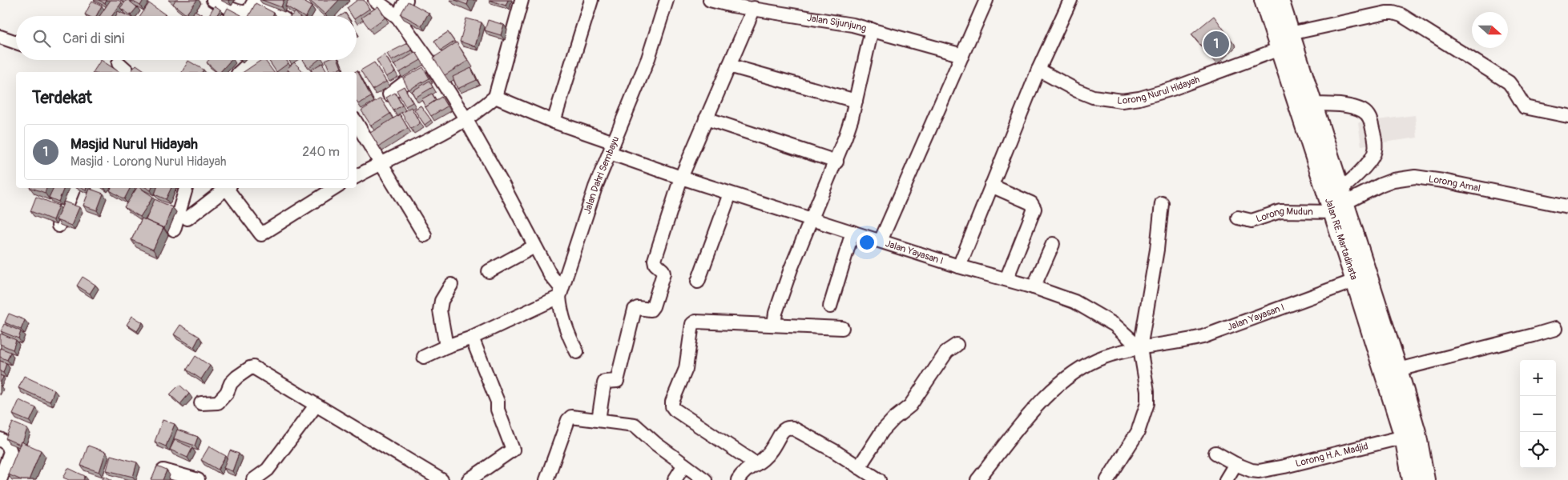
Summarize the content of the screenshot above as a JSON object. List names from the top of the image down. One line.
{"streets":{"highway":["Jalan RE. Martadinata"],"street":["Jalan Sijunjung","Lorong Nurul Hidayah","Jalan Dahri Sembayu","Lorong Amal","Lorong Mudun","Jalan Yayasan I","Lorong H.A. Madjid"]},"crossings":[["Lorong Nurul Hidayah","Jalan RE. Martadinata"],["Jalan Dahri Sembayu","Jalan Yayasan I"],["Lorong Amal","Lorong Mudun"],["Lorong Amal","Jalan RE. Martadinata"],["Lorong Mudun","Jalan RE. Martadinata"],["Jalan RE. Martadinata","Jalan Yayasan I"],["Jalan RE. Martadinata","Lorong H.A. Madjid"]],"north":"right","page":{"search":"Cari di sini","pins":"1","heading":"Terdekat","list":[{"mark":"1","name":"Masjid Nurul Hidayah","note":"Masjid · Lorong Nurul Hidayah","value":"240 m"}],"map_buttons":["+","−"]}}
